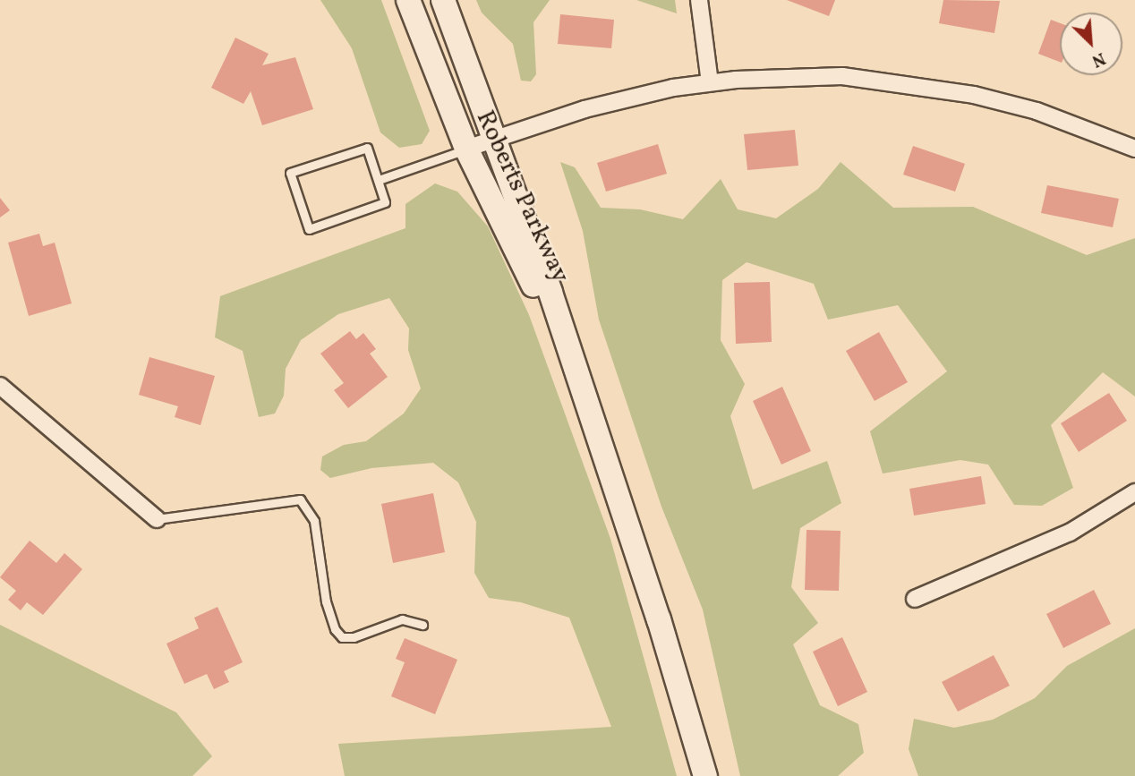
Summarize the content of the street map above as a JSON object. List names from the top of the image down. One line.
{"streets":{"main road":["Roberts Parkway"]},"north":"bottom right"}
